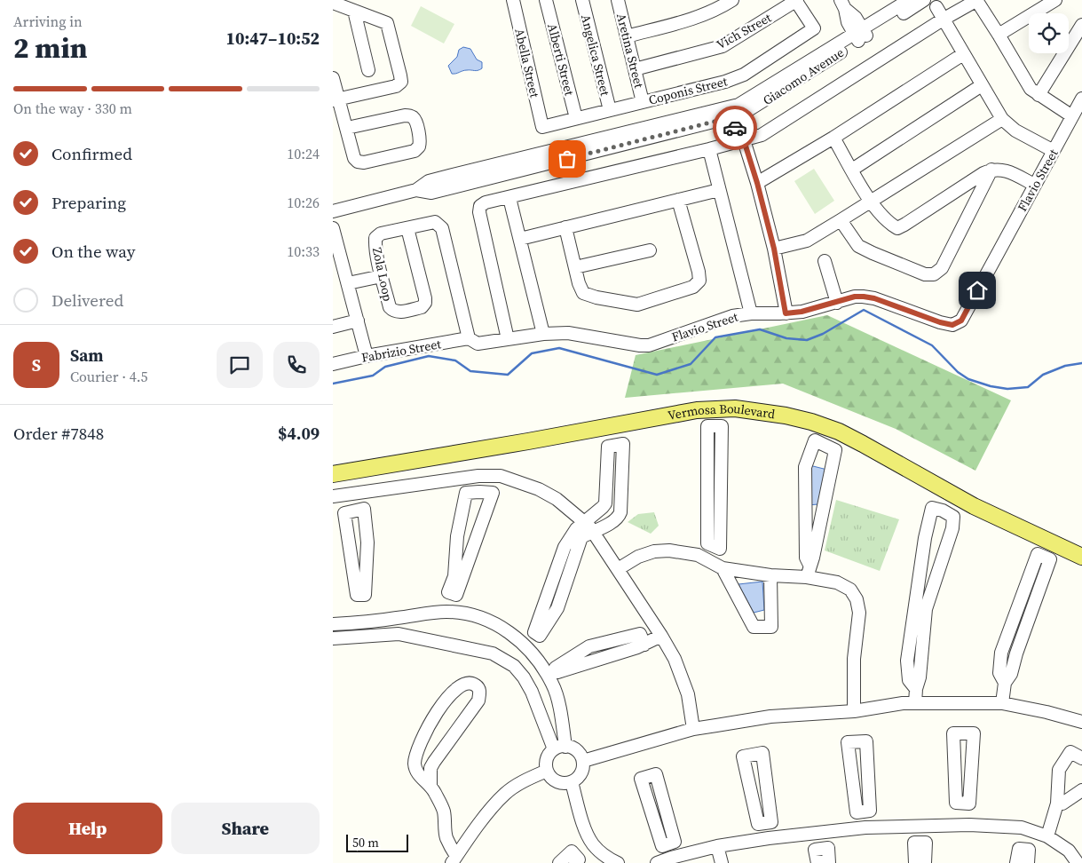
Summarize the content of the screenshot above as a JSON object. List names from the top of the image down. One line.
{"streets":{"main road":["Vermosa Boulevard"],"street":["Vich Street","Aretina Street","Angelica Street","Alberti Street","Abella Street","Giacomo Avenue","Coponis Street","Flavio Street","Zola Loop","Fabrizio Street"]},"crossings":[["Vich Street","Aretina Street"],["Vich Street","Coponis Street"],["Aretina Street","Coponis Street"],["Angelica Street","Coponis Street"],["Alberti Street","Coponis Street"],["Abella Street","Coponis Street"],["Flavio Street","Zola Loop"],["Flavio Street","Fabrizio Street"],["Zola Loop","Fabrizio Street"]],"scale_bar":"50 m","page":{"heading":["2 min","Arriving in","10:47–10:52"],"panel":["Sam","Courier · 4.5","Order #7848","$4.09"],"bar":"On the way · 330 m","list":[["Confirmed","10:24"],["Preparing","10:26"],["On the way","10:33"],"Delivered"],"round":"S","buttons":["Help","Share"],"scale":"50 m"}}
